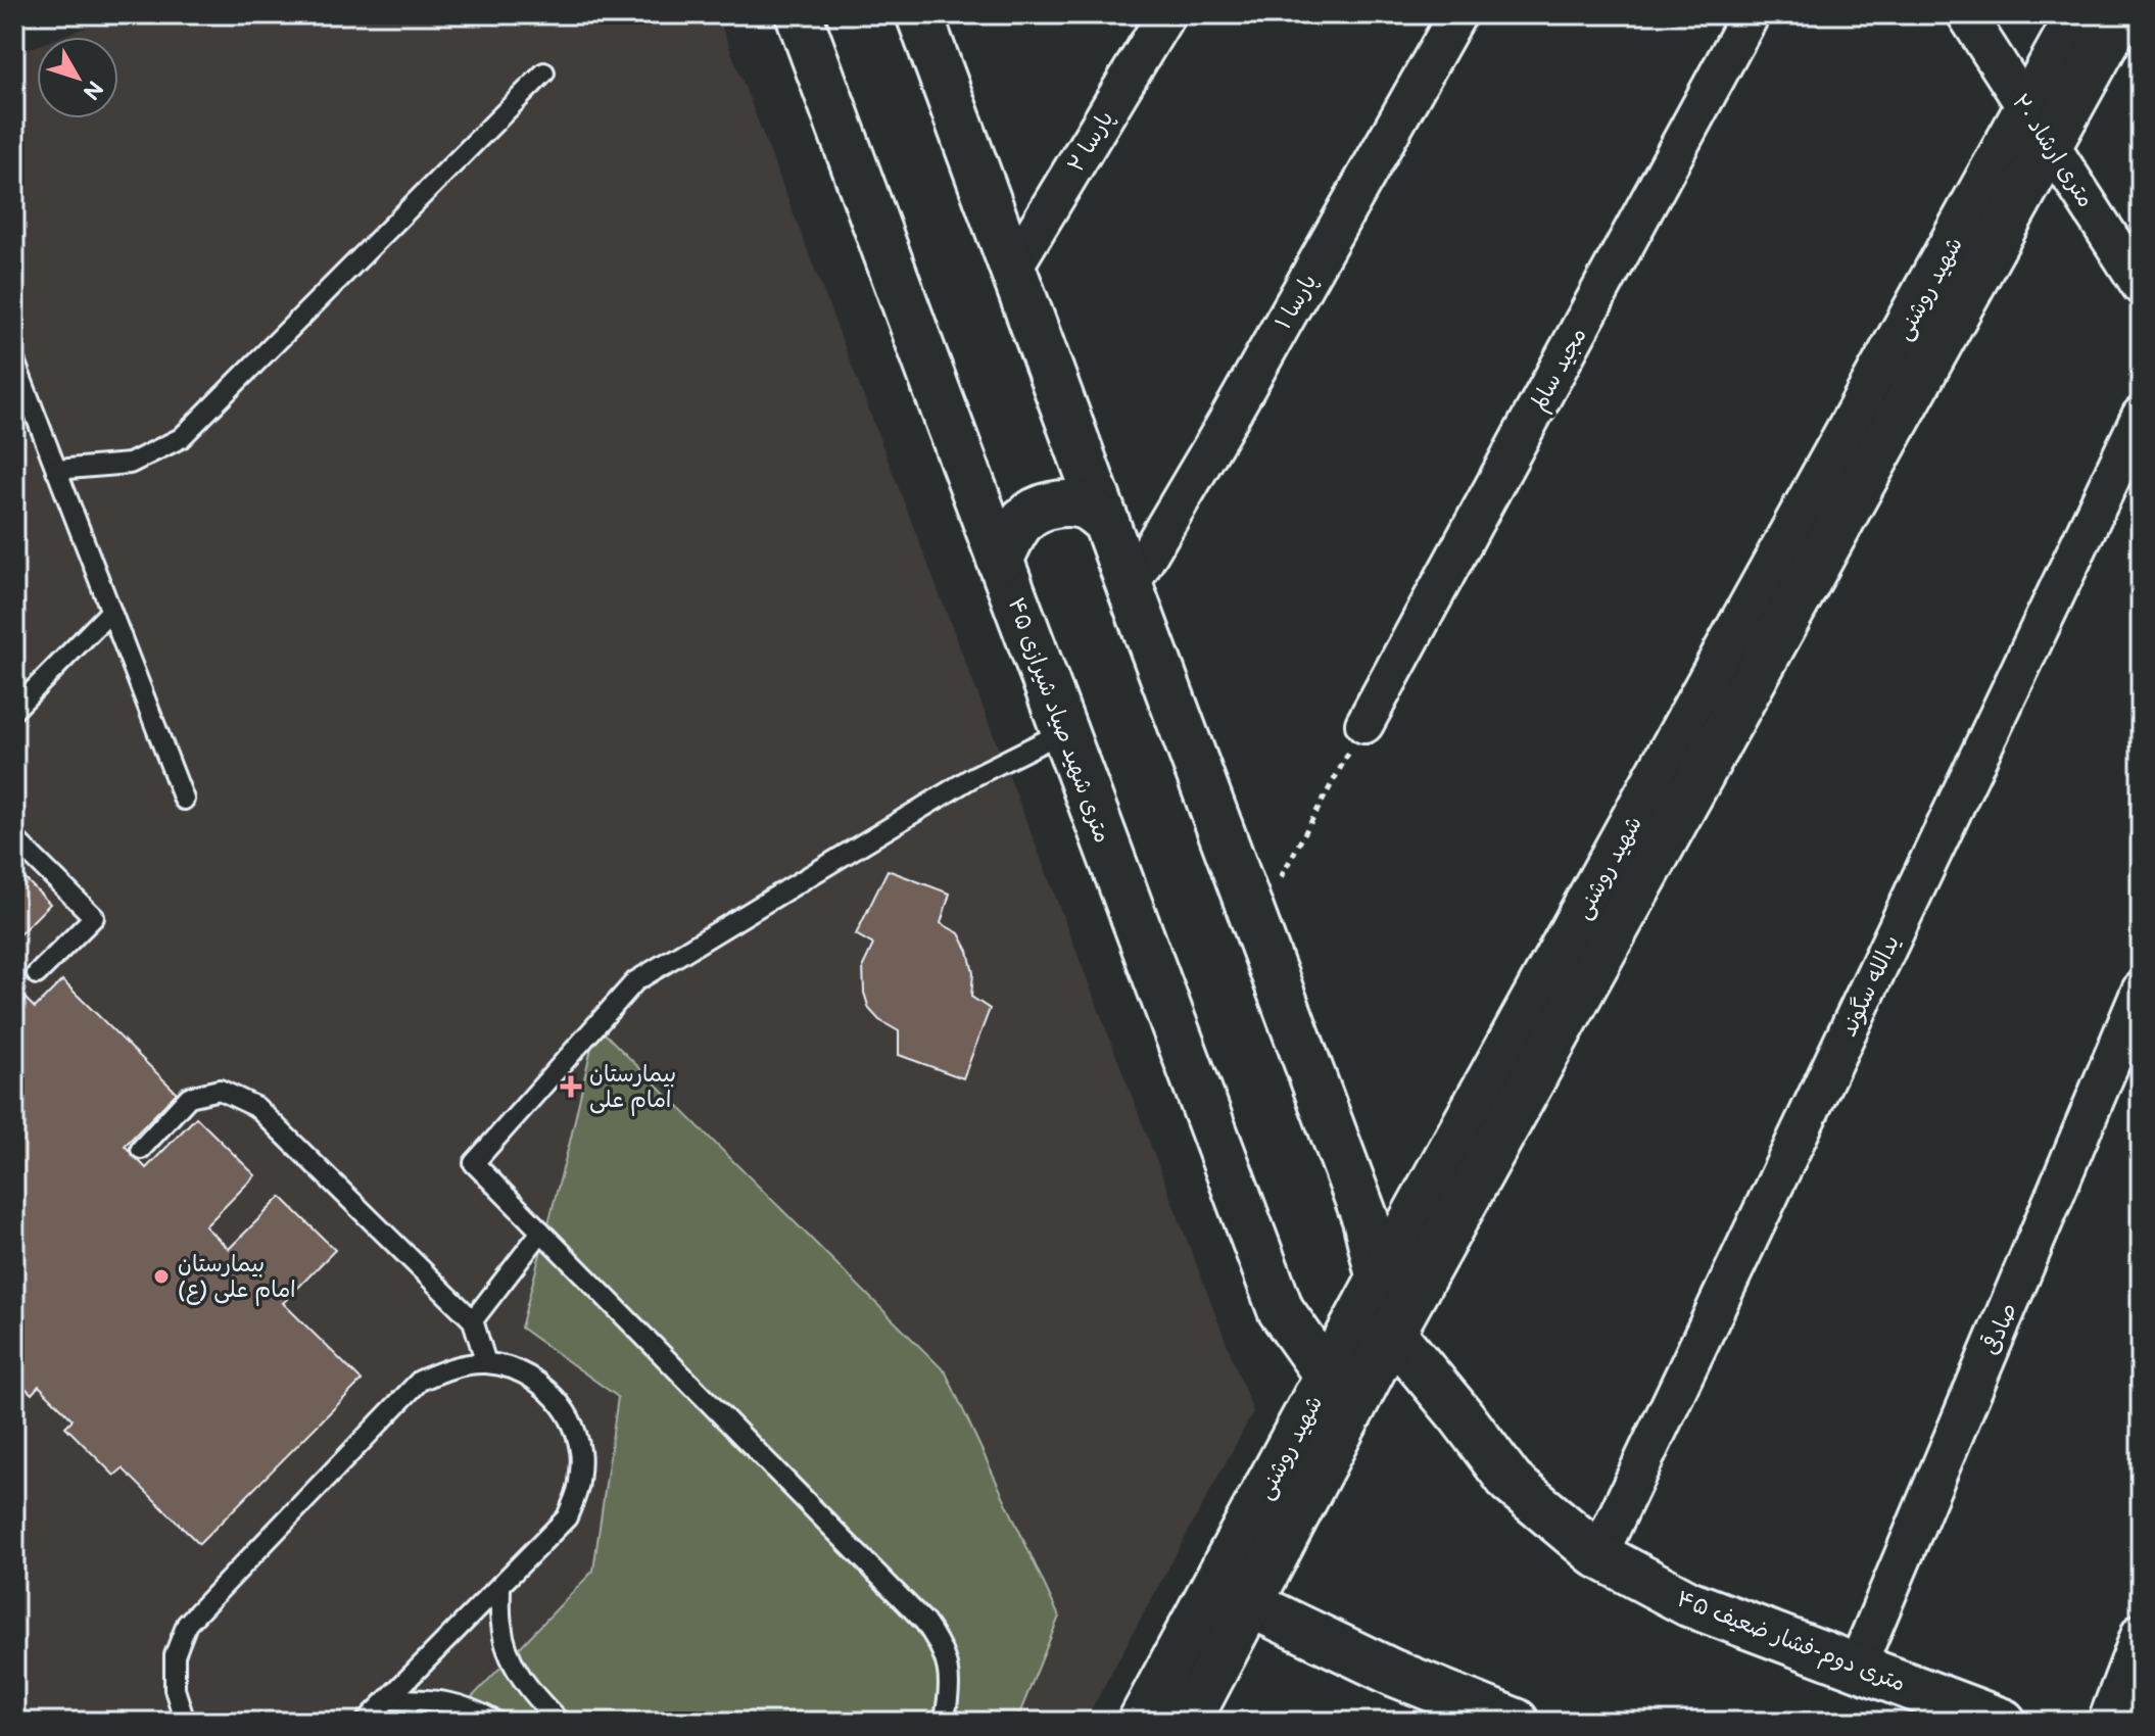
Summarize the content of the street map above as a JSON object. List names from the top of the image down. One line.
{"streets":{"street":["پارسا ۲","۲۰ متری ارشاد","شهید روشنی","پارسا ۱","مجید سالم","۴۵ متری شهید صیاد شیرازی","یدالله سگوند","صادقی","۴۵ متری دوم-فشار ضعیف"]},"crossings":[["۲۰ متری ارشاد","شهید روشنی"],["شهید روشنی","۴۵ متری شهید صیاد شیرازی"],["شهید روشنی","۴۵ متری دوم-فشار ضعیف"],["یدالله سگوند","۴۵ متری دوم-فشار ضعیف"],["صادقی","۴۵ متری دوم-فشار ضعیف"]],"places":{"health":["بیمارستان امام علی"],"other":["بیمارستان امام علی (ع)"]},"north":"bottom right"}
